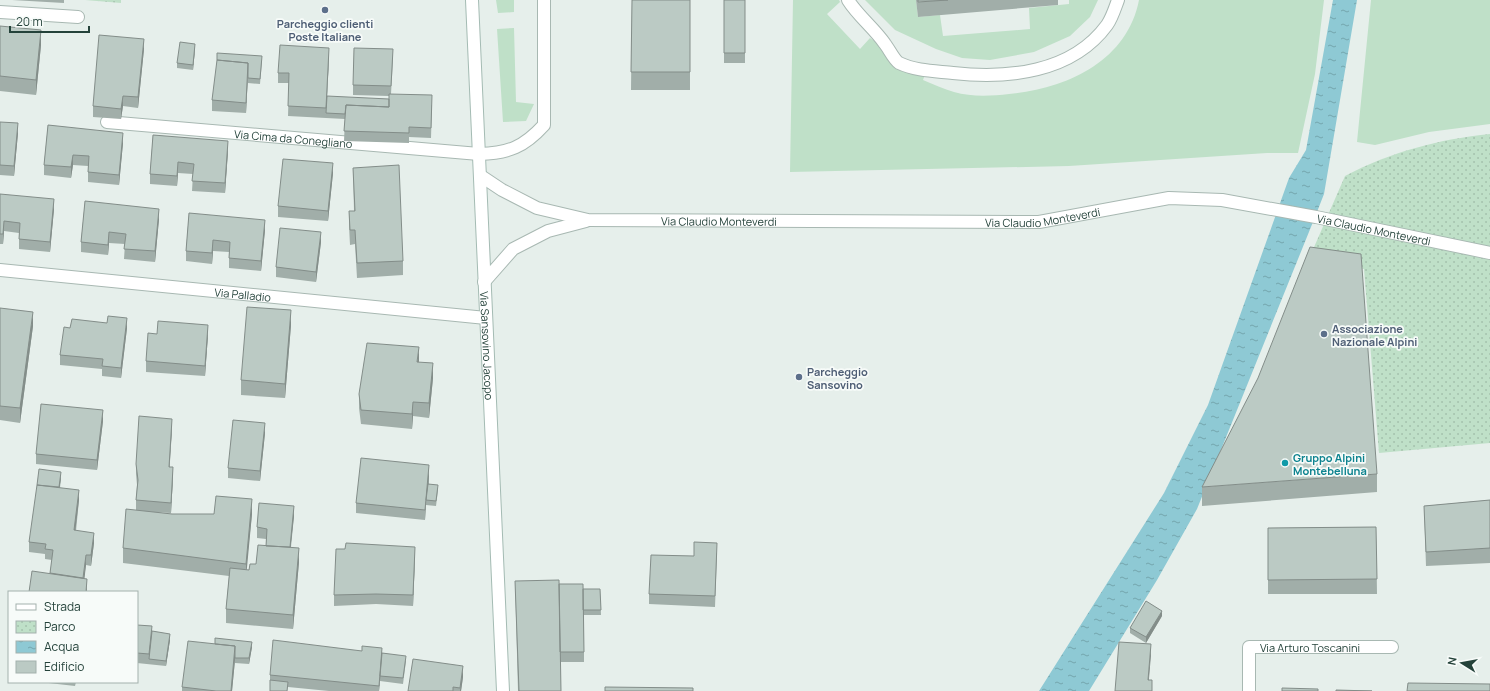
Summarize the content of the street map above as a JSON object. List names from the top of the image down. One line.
{"streets":{"street":["Via Cima da Conegliano","Via Claudio Monteverdi","Via Palladio","Via Sansovino Jacopo","Via Arturo Toscanini"]},"crossings":[["Via Cima da Conegliano","Via Sansovino Jacopo"],["Via Claudio Monteverdi","Via Sansovino Jacopo"],["Via Palladio","Via Sansovino Jacopo"]],"places":["Parcheggio clienti Poste Italiane","Associazione Nazionale Alpini","Parcheggio Sansovino","Gruppo Alpini Montebelluna"],"legend":["Strada","Parco","Acqua","Edificio"],"scale_bar":"20 m","north":"left"}
